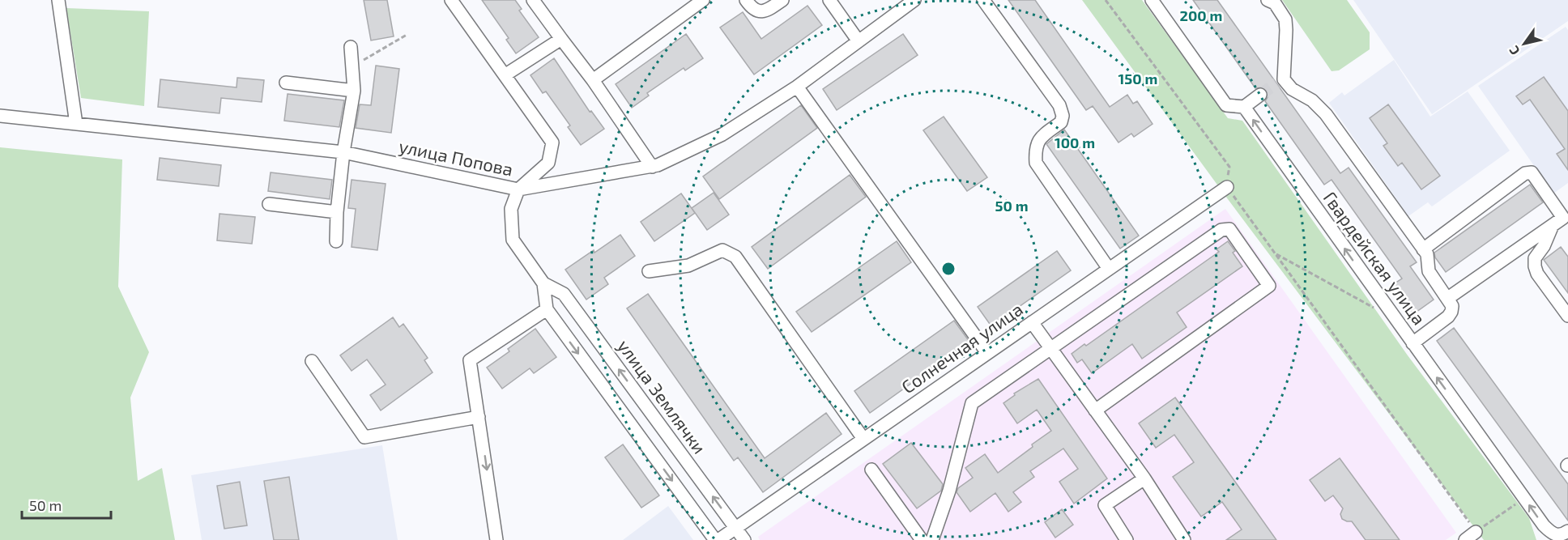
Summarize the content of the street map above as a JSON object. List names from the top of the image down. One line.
{"streets":{"street":["улица Попова","Гвардейская улица","Солнечная улица","улица Землячки"]},"crossings":[["Солнечная улица","улица Землячки"]],"scale_bar":"50 m","north":"bottom left","rings":["200 m","150 m","100 m","50 m"]}
